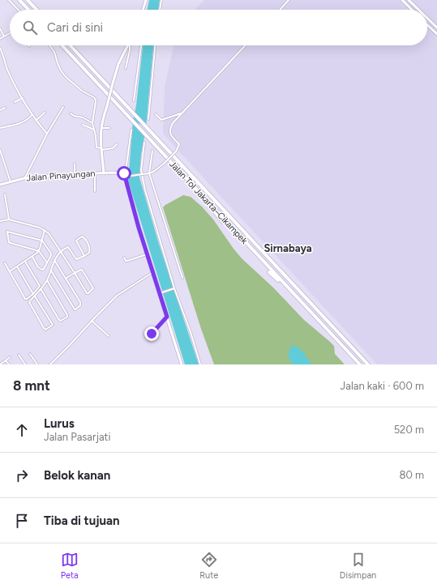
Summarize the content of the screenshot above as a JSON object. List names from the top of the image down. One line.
{"streets":{"highway":["Jalan Tol Jakarta–Cikampek"],"main road":["Jalan Pinayungan"]},"districts":["Sirnabaya"],"page":{"search":"Cari di sini","heading":["8 mnt","Jalan kaki · 600 m"],"list":[["Lurus","Jalan Pasarjati","520 m"],["Belok kanan","80 m"],"Tiba di tujuan"],"nav":["Peta","Rute","Disimpan"]}}
